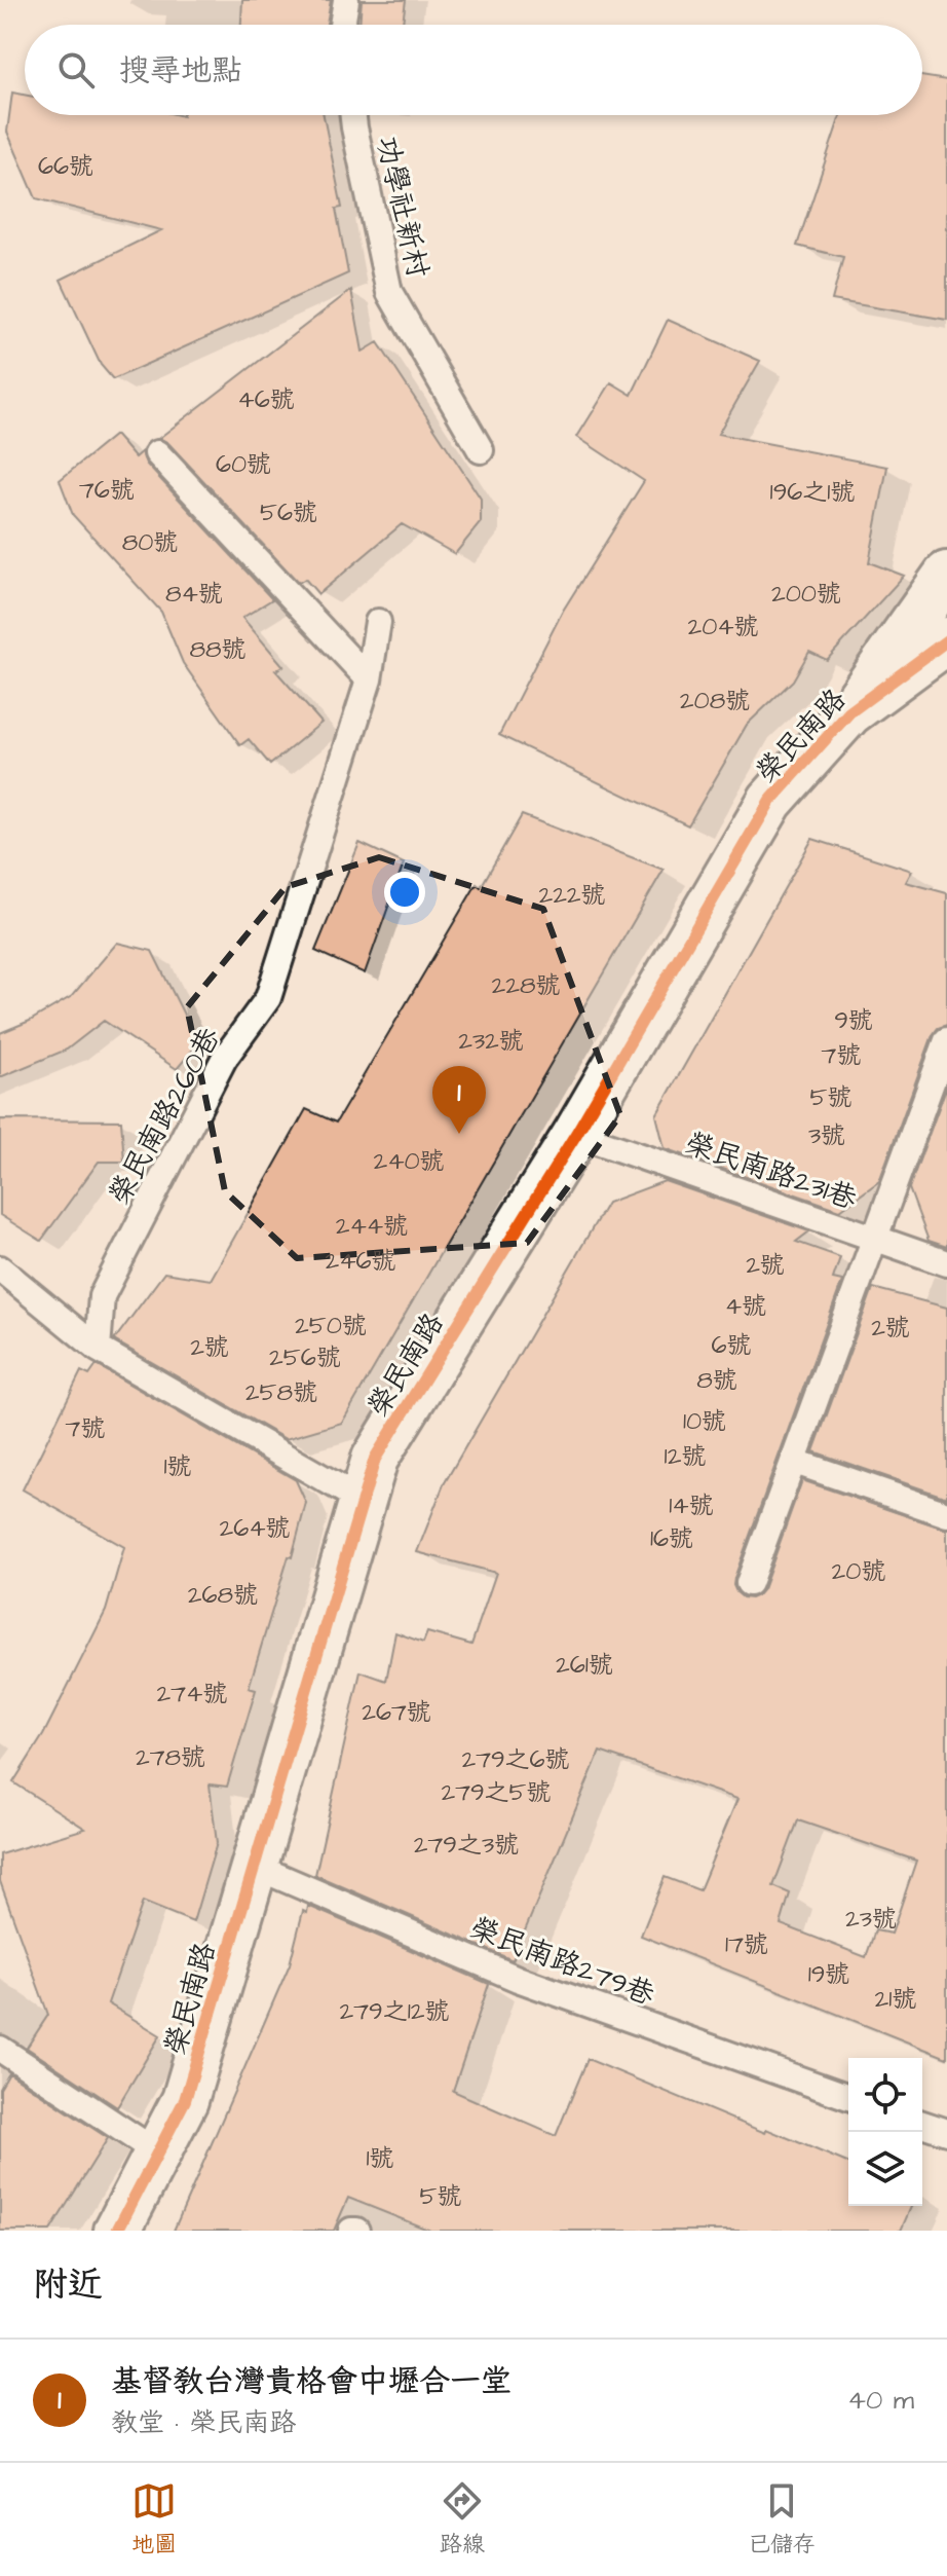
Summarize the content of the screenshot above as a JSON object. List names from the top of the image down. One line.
{"streets":{"street":["榮民南路"],"lane":["功學社新村","榮民南路260巷","榮民南路231巷","榮民南路279巷"]},"crossings":[["榮民南路","榮民南路231巷"],["榮民南路","榮民南路279巷"]],"house_numbers":["66號","46號","60號","76號","196之1號","56號","80號","84號","200號","204號","88號","208號","222號","228號","9號","232號","7號","5號","3號","240號","244號","246號","2號","4號","250號","2號","6號","2號","256號","8號","258號","10號","7號","12號","1號","14號","264號","16號","20號","268號","261號","274號","267號","278號","279之6號","279之5號","279之3號","23號","17號","19號","21號","279之12號","1號","5號"],"page":{"search":"搜尋地點","pins":"1","heading":"附近","list":[{"mark":"1","name":"基督教台灣貴格會中壢合一堂","note":"教堂 · 榮民南路","value":"40 m"}],"nav":["地圖","路線","已儲存"]}}
